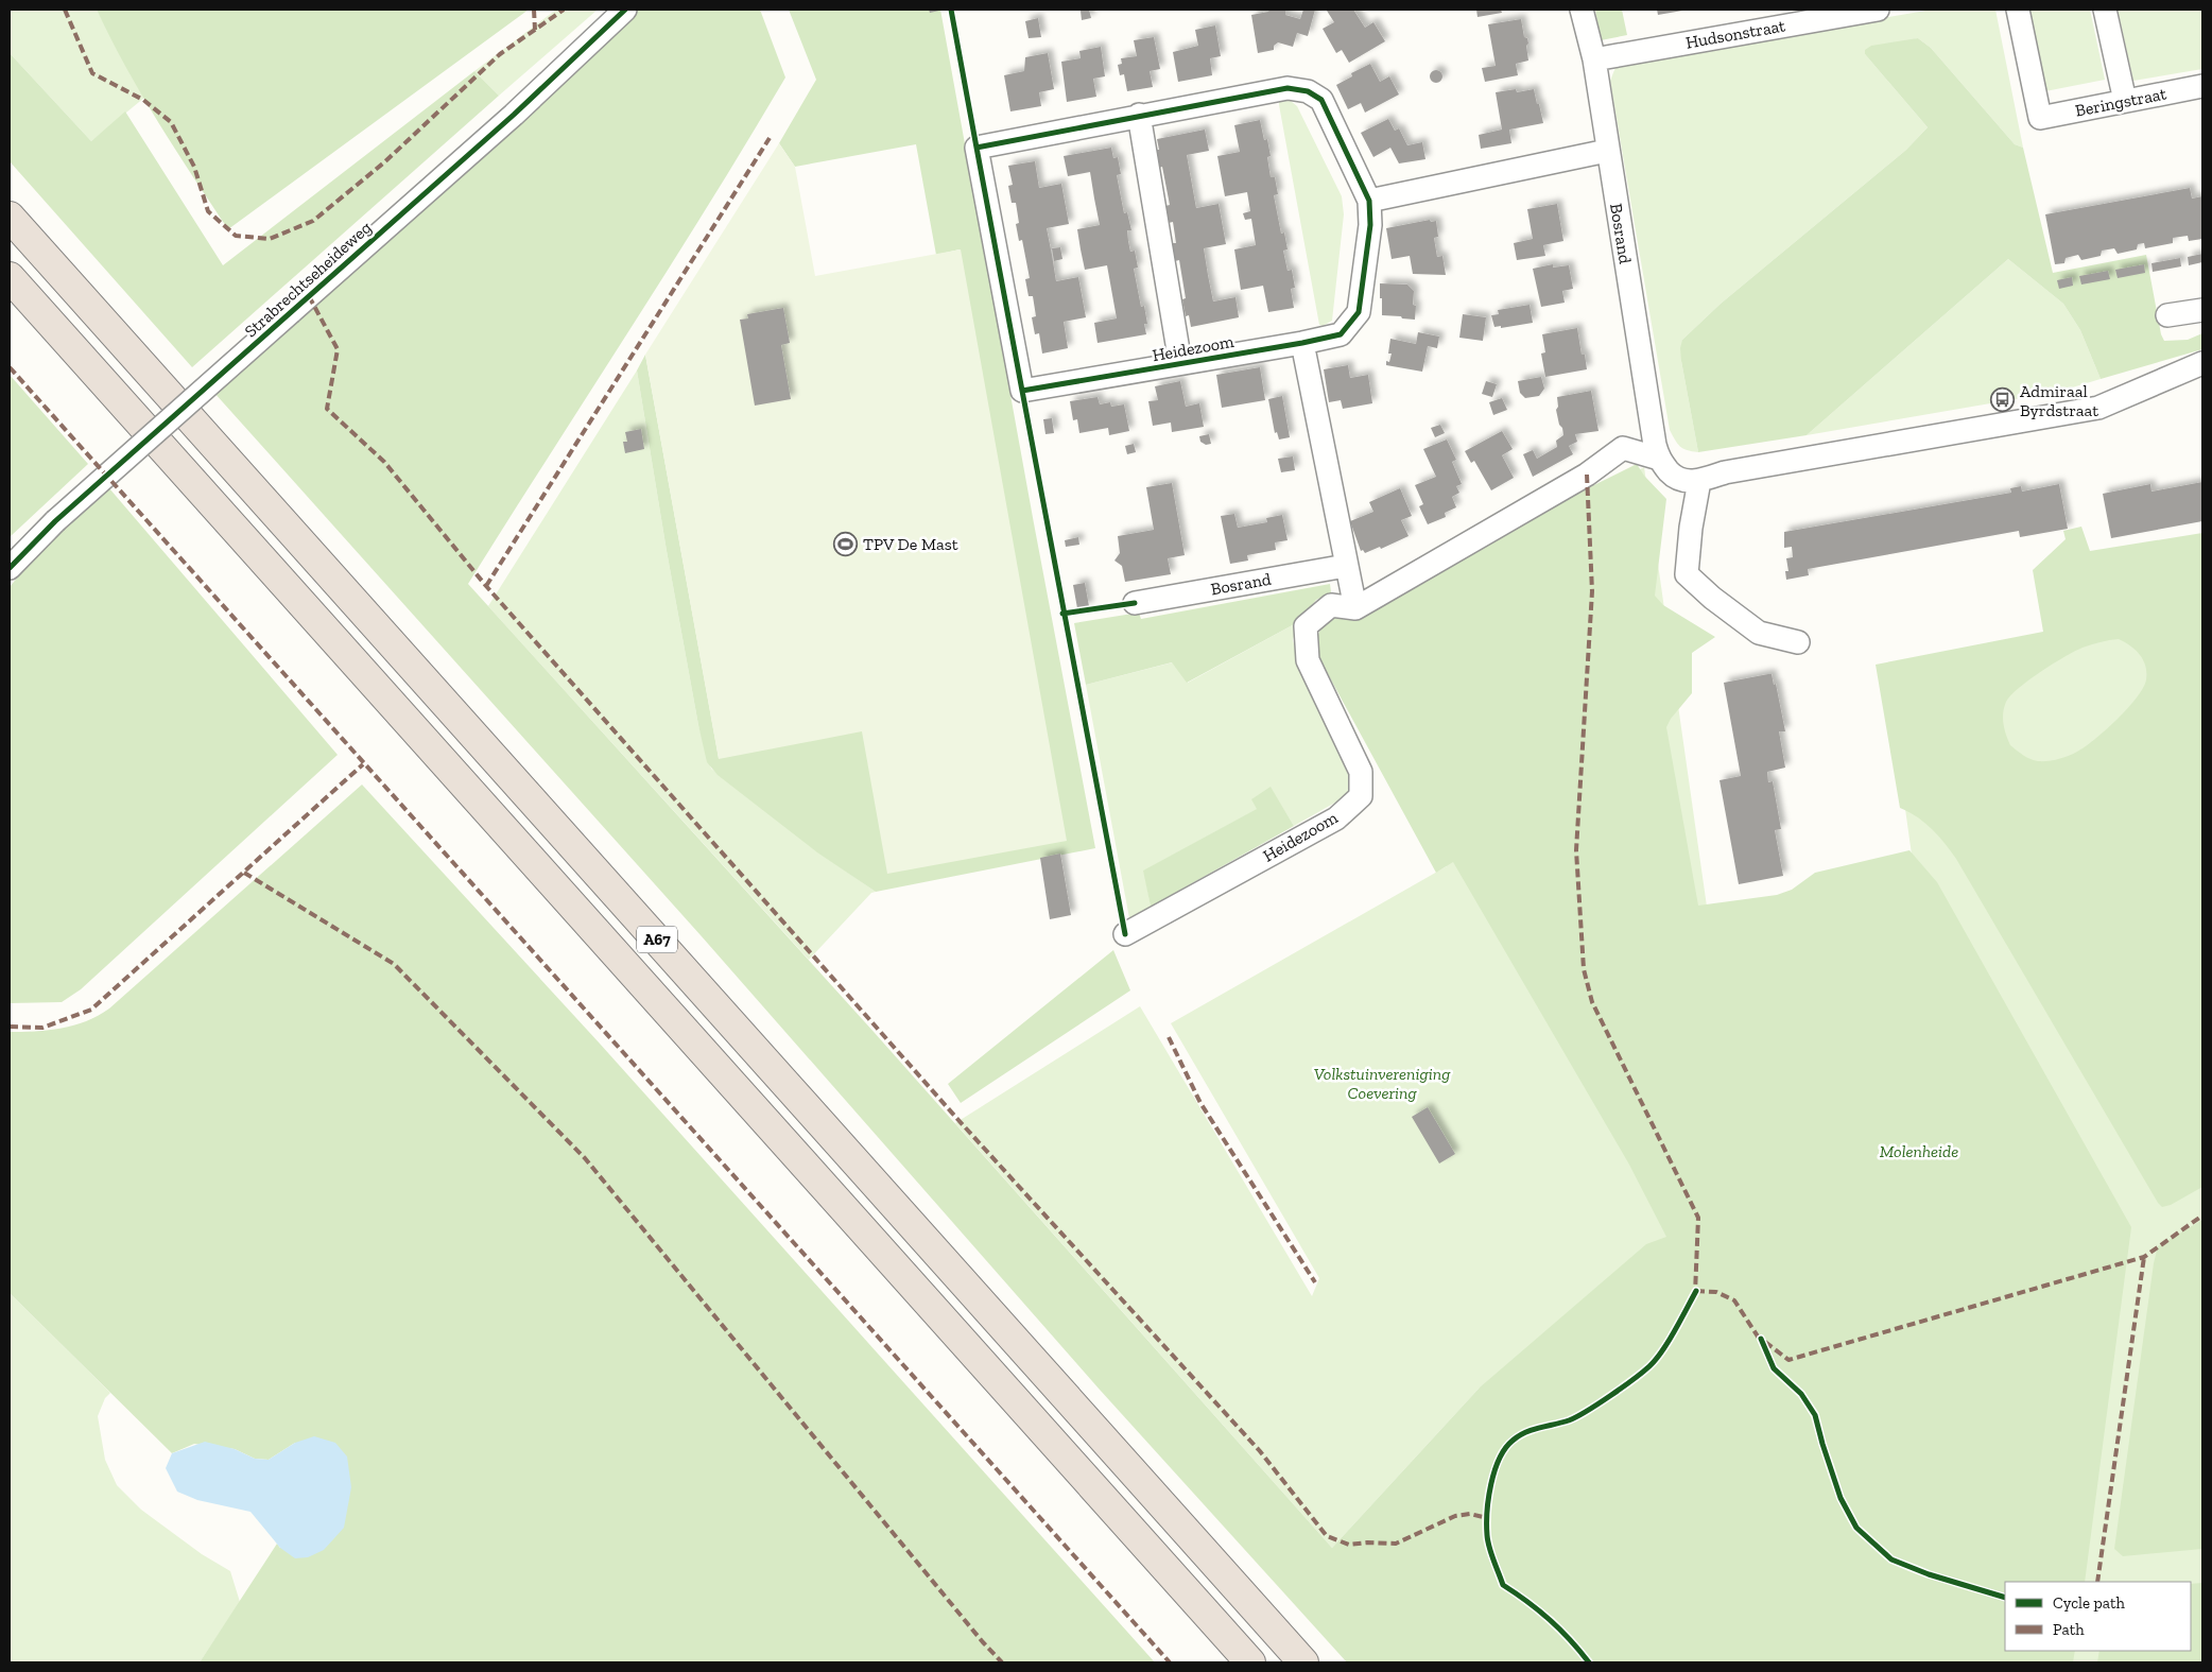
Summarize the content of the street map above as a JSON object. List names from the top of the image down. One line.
{"streets":{"highway":["A67"],"street":["Hudsonstraat","Beringstraat","Bosrand","Strabrechtseheideweg","Heidezoom"]},"crossings":[["Hudsonstraat","Bosrand"]],"parks":["Volkstuinvereniging Coevering","Molenheide"],"places":{"bus stop":["Admiraal Byrdstraat"],"sports":["TPV De Mast"]},"legend":["Cycle path","Path"]}
